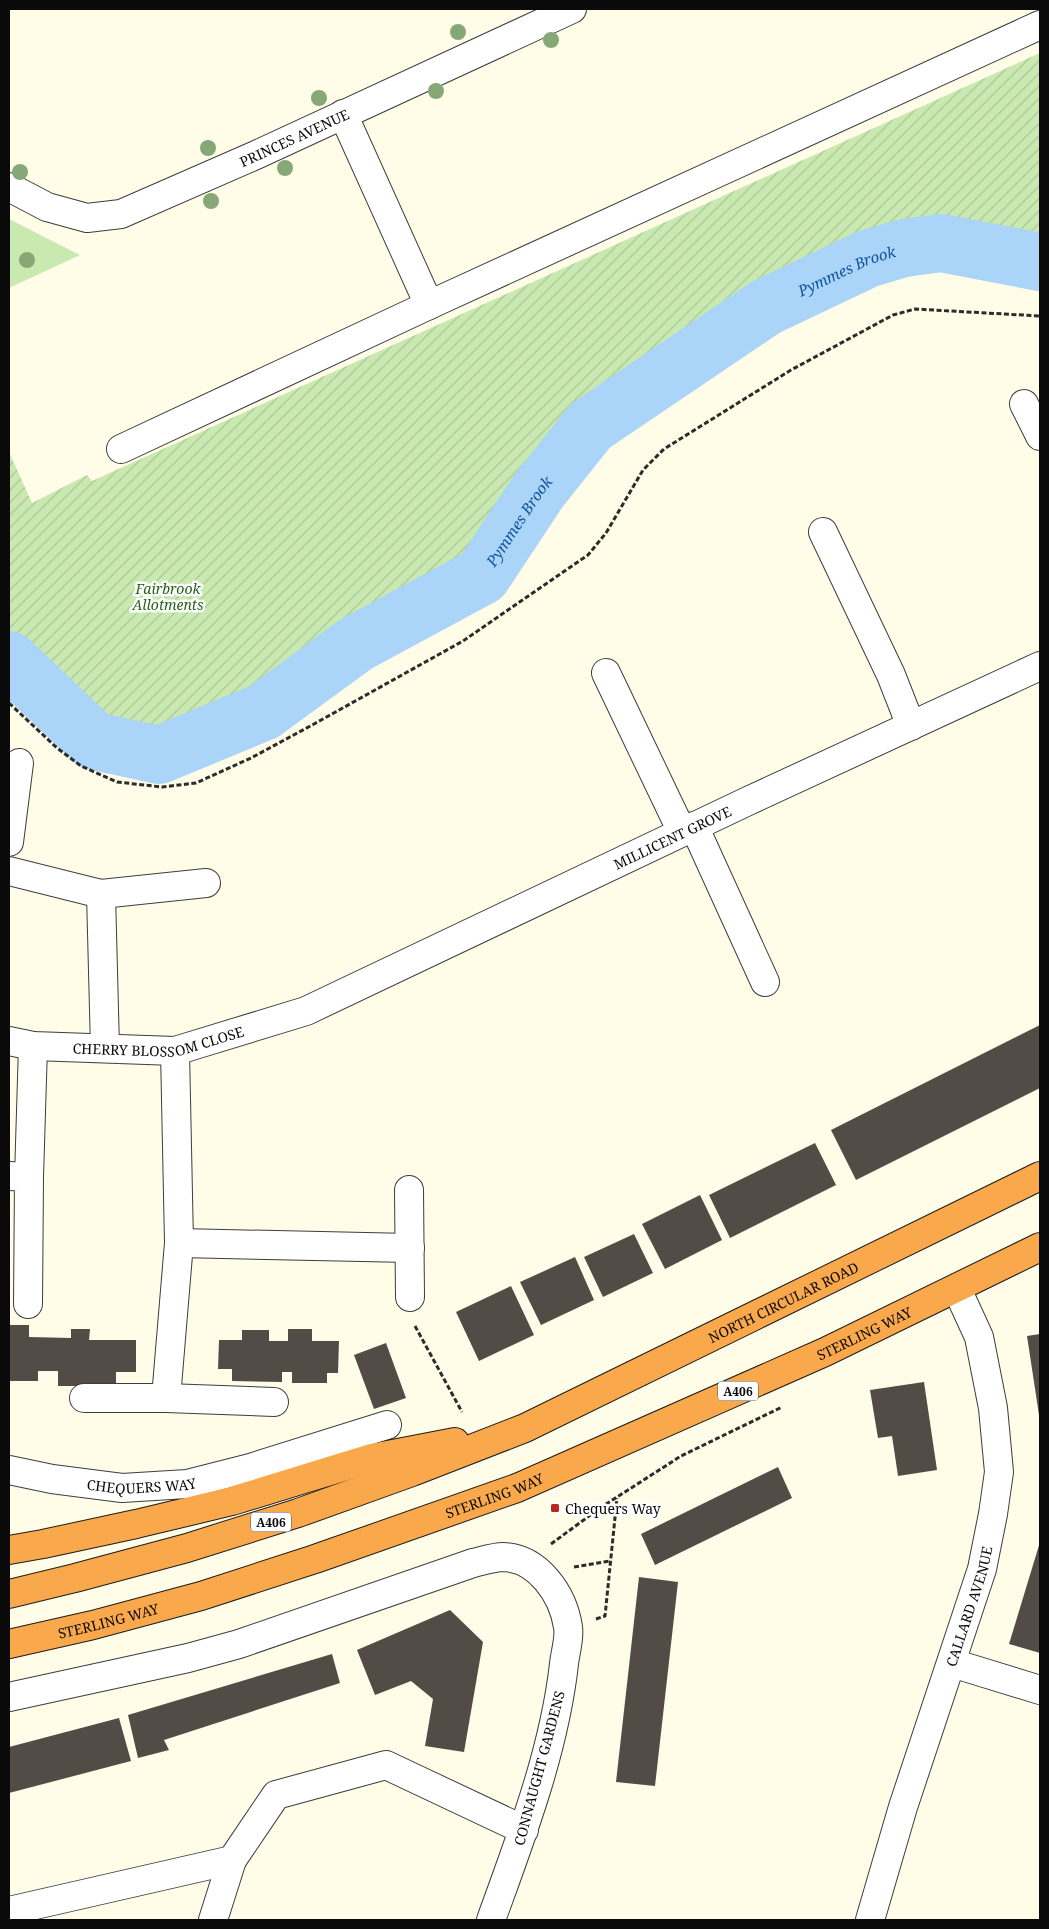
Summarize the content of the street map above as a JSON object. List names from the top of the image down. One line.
{"streets":{"highway":["NORTH CIRCULAR ROAD","STERLING WAY","A406"],"street":["PRINCES AVENUE","MILLICENT GROVE","CHERRY BLOSSOM CLOSE","CHEQUERS WAY","CALLARD AVENUE","CONNAUGHT GARDENS"]},"crossings":[["MILLICENT GROVE","CHERRY BLOSSOM CLOSE"],["NORTH CIRCULAR ROAD","A406"],["STERLING WAY","A406"],["STERLING WAY","CALLARD AVENUE"],["A406","CALLARD AVENUE"]],"water":["Pymmes Brook"],"parks":["Fairbrook Allotments"],"places":{"transit":["Chequers Way"]}}
